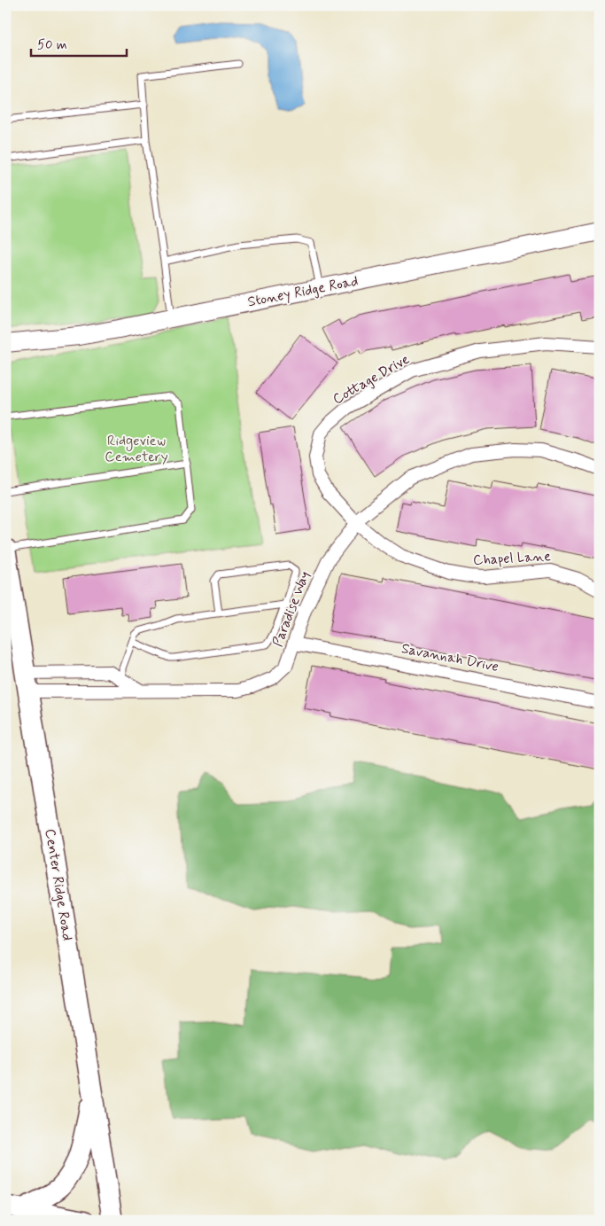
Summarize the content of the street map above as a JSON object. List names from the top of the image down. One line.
{"streets":{"main road":["Center Ridge Road"],"street":["Stoney Ridge Road","Cottage Drive","Chapel Lane","Paradise Way","Savannah Drive"]},"crossings":[["Cottage Drive","Chapel Lane"],["Cottage Drive","Paradise Way"],["Chapel Lane","Paradise Way"],["Paradise Way","Savannah Drive"],["Paradise Way","Center Ridge Road"]],"parks":["Ridgeview Cemetery"],"scale_bar":"50 m"}
